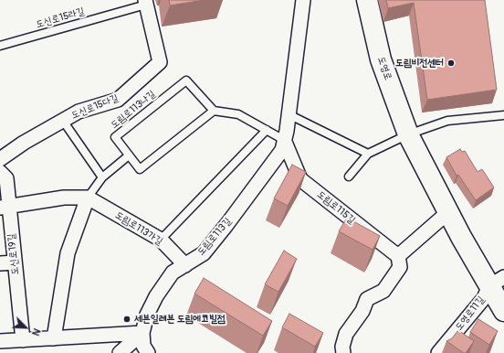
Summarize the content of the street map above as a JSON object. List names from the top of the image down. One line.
{"streets":{"street":["도영로","도신로15다길","도림로115길","도림로113가길","도림로113길","도신로19길","도영로11길"],"lane":["도신로15라길","도림로113나길"]},"crossings":[["도신로15라길","도신로15다길"],["도영로","도영로11길"],["도림로115길","도림로113길"],["도림로113가길","도림로113길"],["도림로113가길","도신로19길"]],"places":["도림비전센터","세븐일레븐 도림에코빌점"],"north":"bottom right"}
